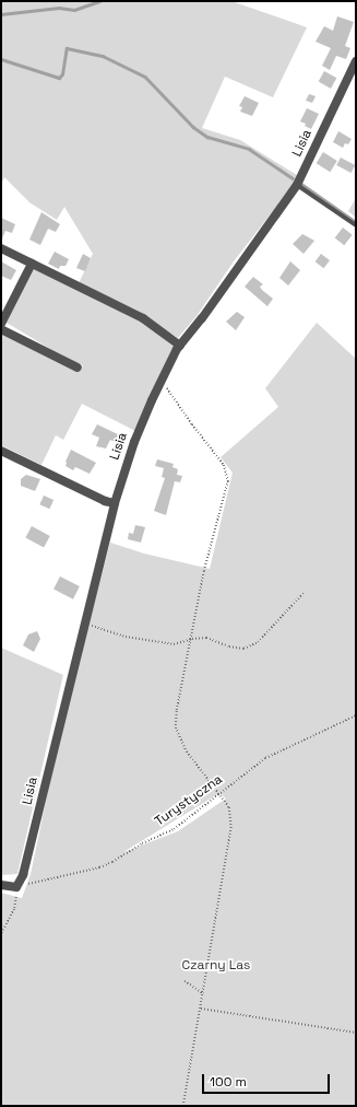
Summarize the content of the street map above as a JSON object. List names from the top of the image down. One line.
{"streets":{"street":["Lisia"],"path":["Turystyczna"]},"crossings":[["Lisia","Turystyczna"]],"parks":["Czarny Las"],"scale_bar":"100 m"}
